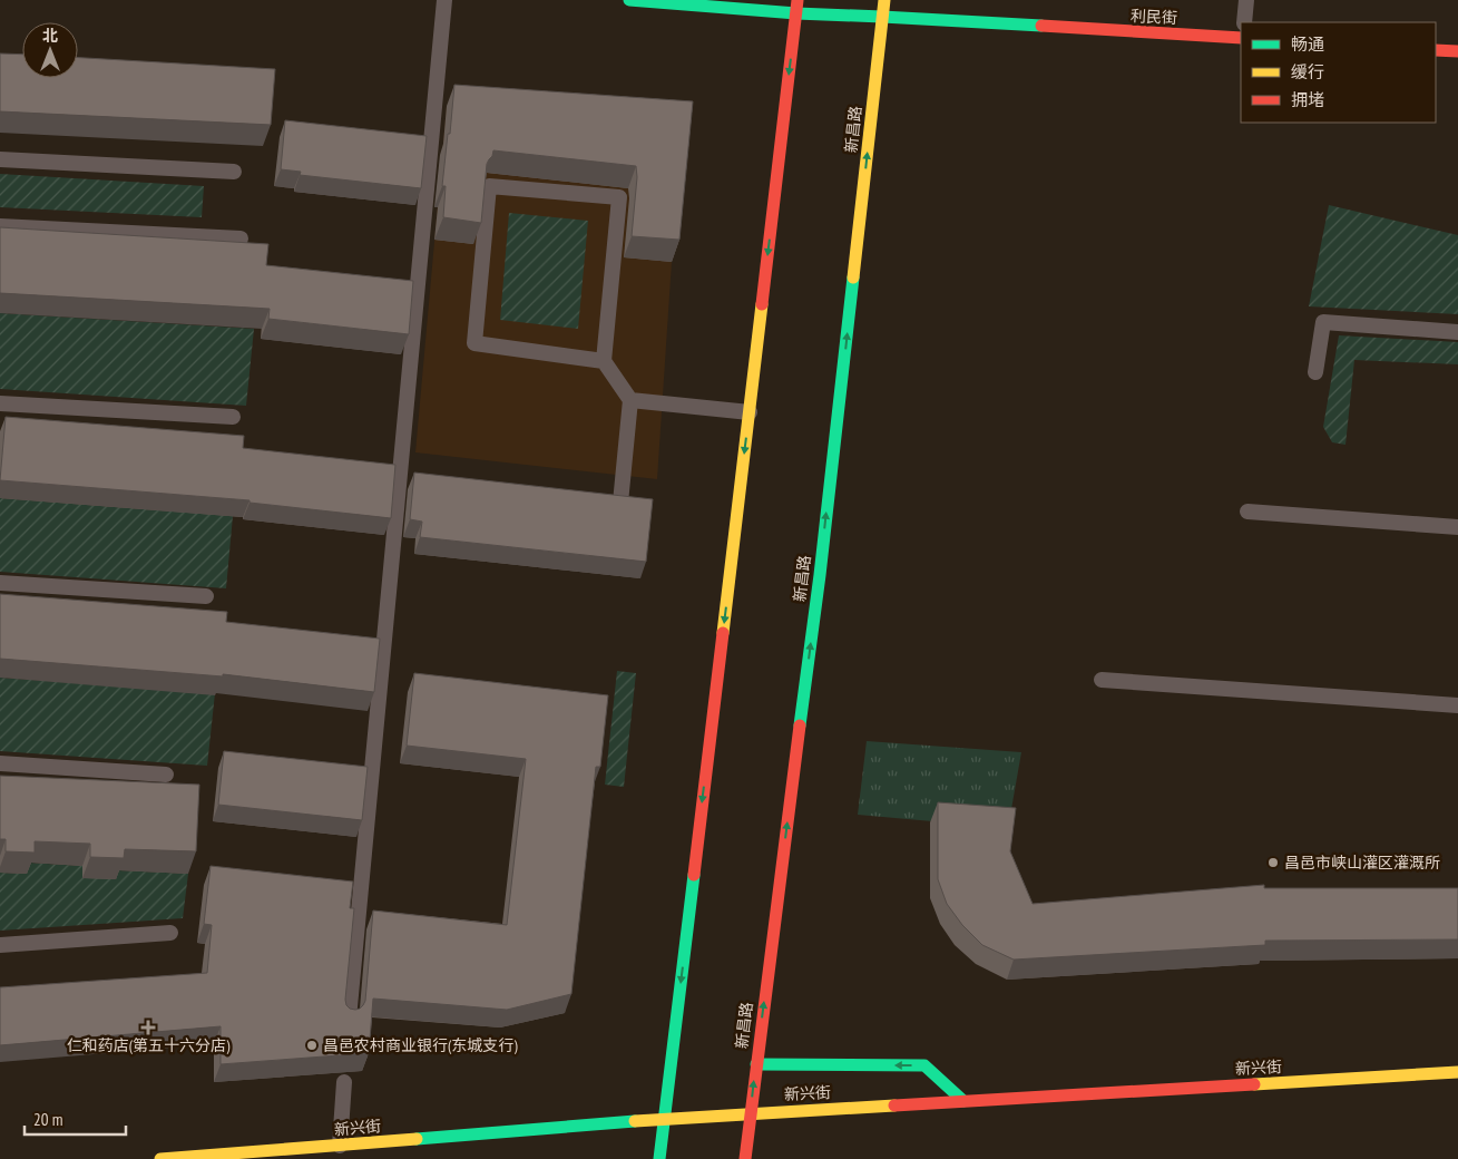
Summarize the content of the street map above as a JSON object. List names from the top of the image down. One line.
{"streets":{"main road":["利民街","新昌路","新兴街"]},"crossings":[["利民街","新昌路"],["新昌路","新兴街"]],"places":{"other":["昌邑市峡山灌区灌溉所","昌邑农村商业银行(东城支行)"],"health":["仁和药店(第五十六分店)"]},"legend":["畅通","缓行","拥堵"],"scale_bar":"20 m","north":"top"}
